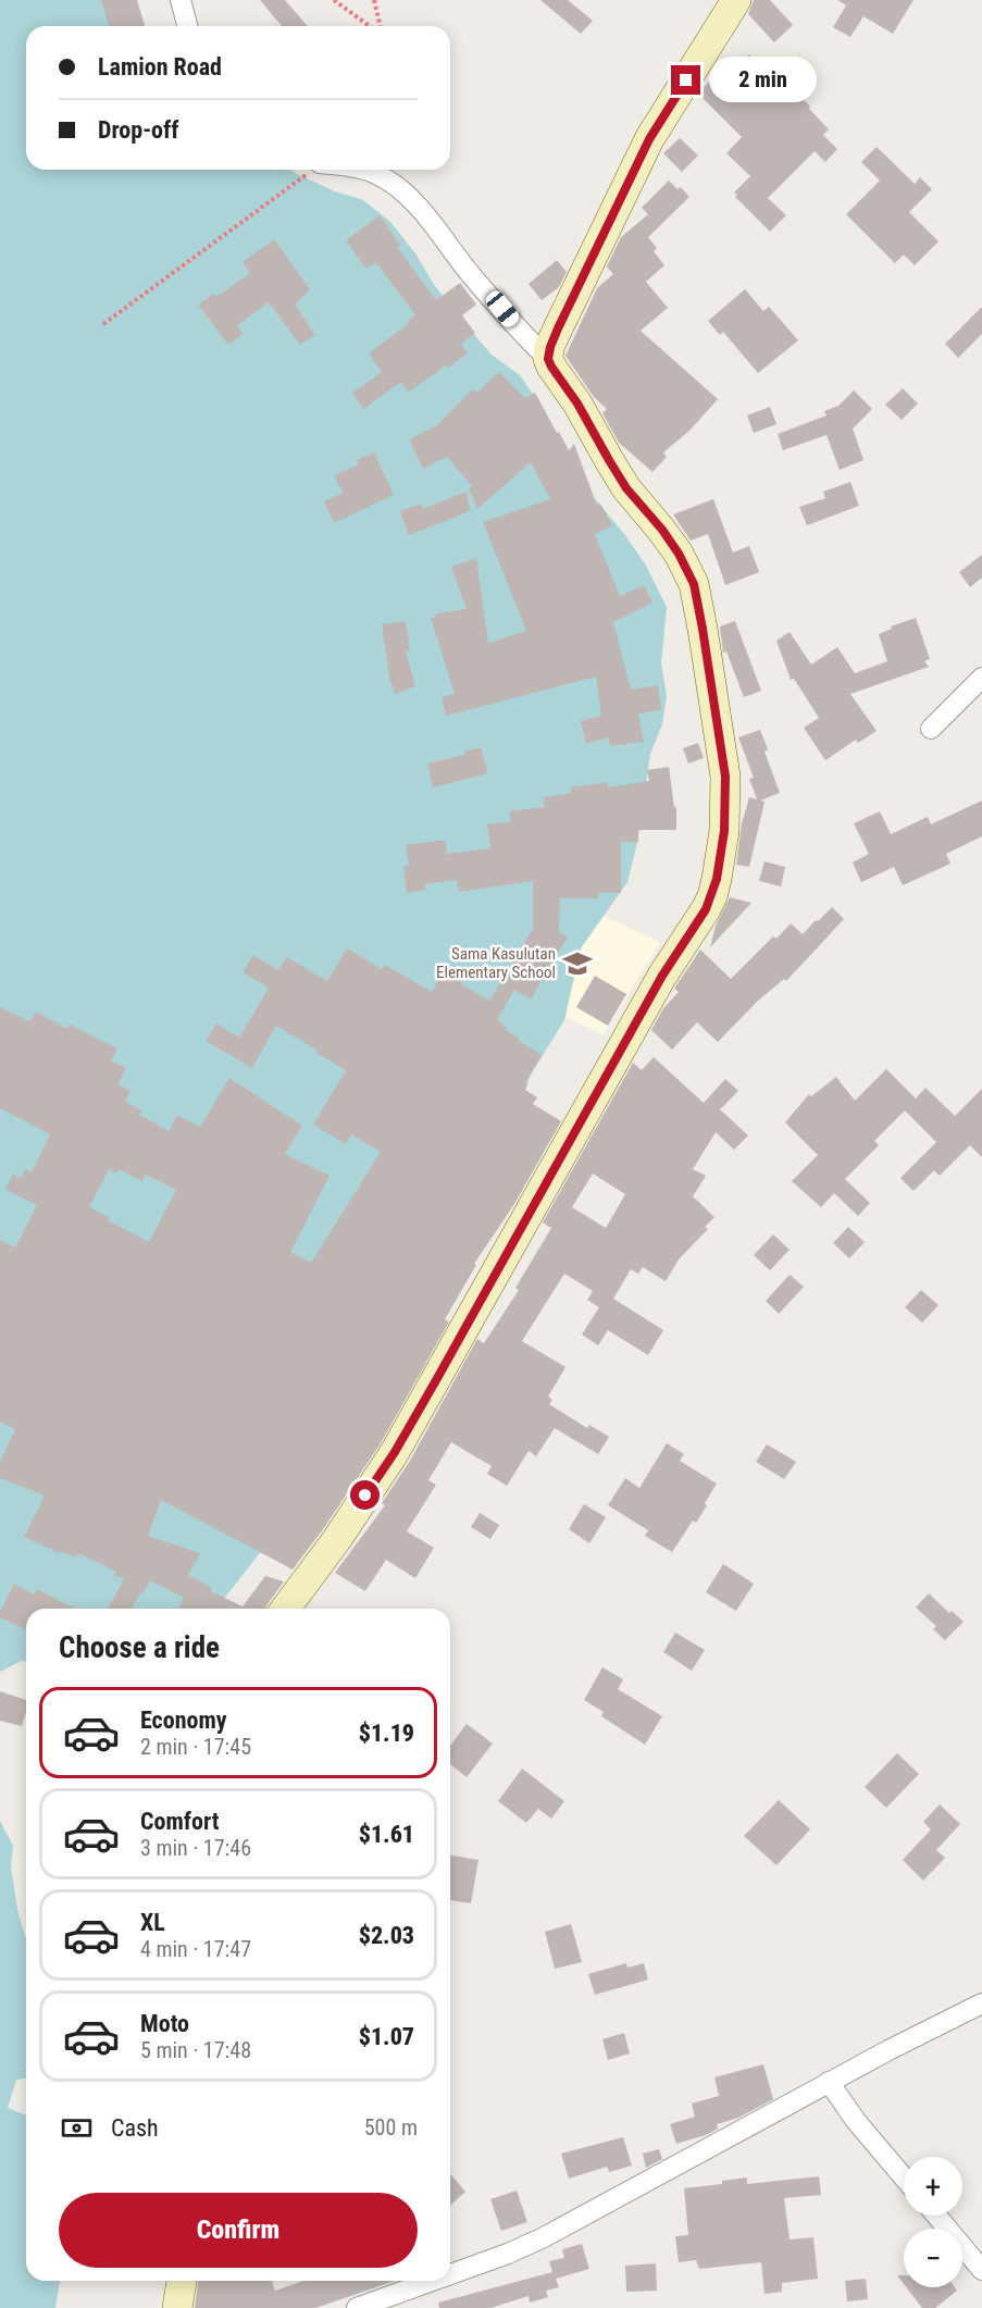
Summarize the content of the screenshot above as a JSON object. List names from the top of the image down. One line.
{"places":{"school or university":["Sama Kasulutan Elementary School"]},"page":{"banner":["Lamion Road","Drop-off"],"bubble":"2 min","heading":"Choose a ride","list":[{"name":"Economy","note":"2 min · 17:45","value":"$1.19"},{"name":"Comfort","note":"3 min · 17:46","value":"$1.61"},{"name":"XL","note":"4 min · 17:47","value":"$2.03"},{"name":"Moto","note":"5 min · 17:48","value":"$1.07"}],"pay":["Cash","500 m"],"map_buttons":["+","−"],"buttons":"Confirm"}}
